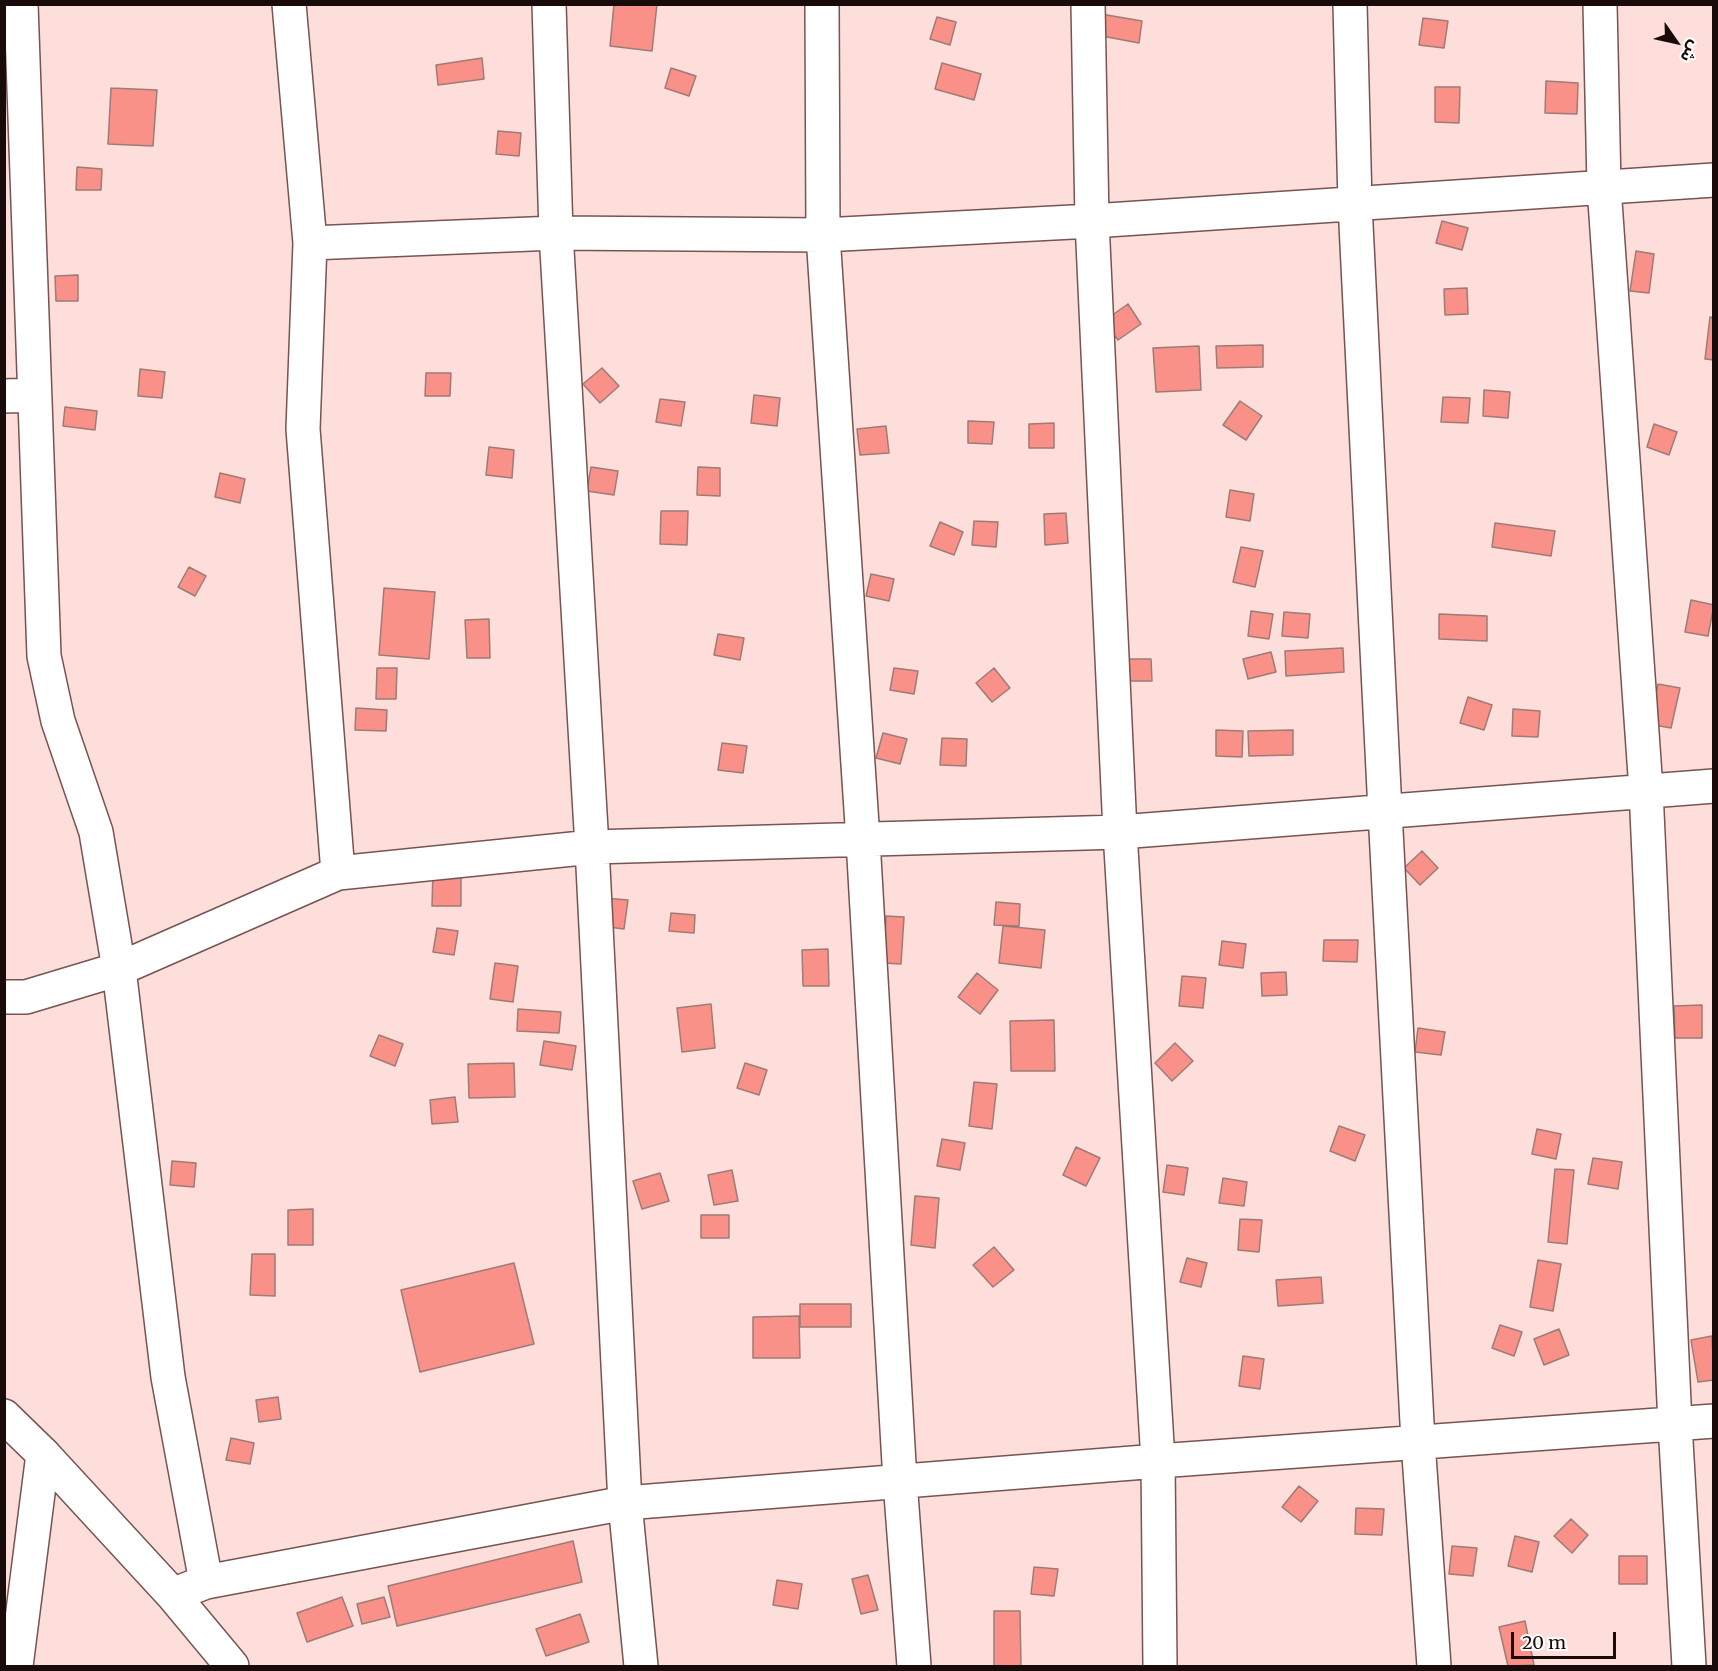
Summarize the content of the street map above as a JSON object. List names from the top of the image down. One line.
{"scale_bar":"20 m","north":"bottom right"}
